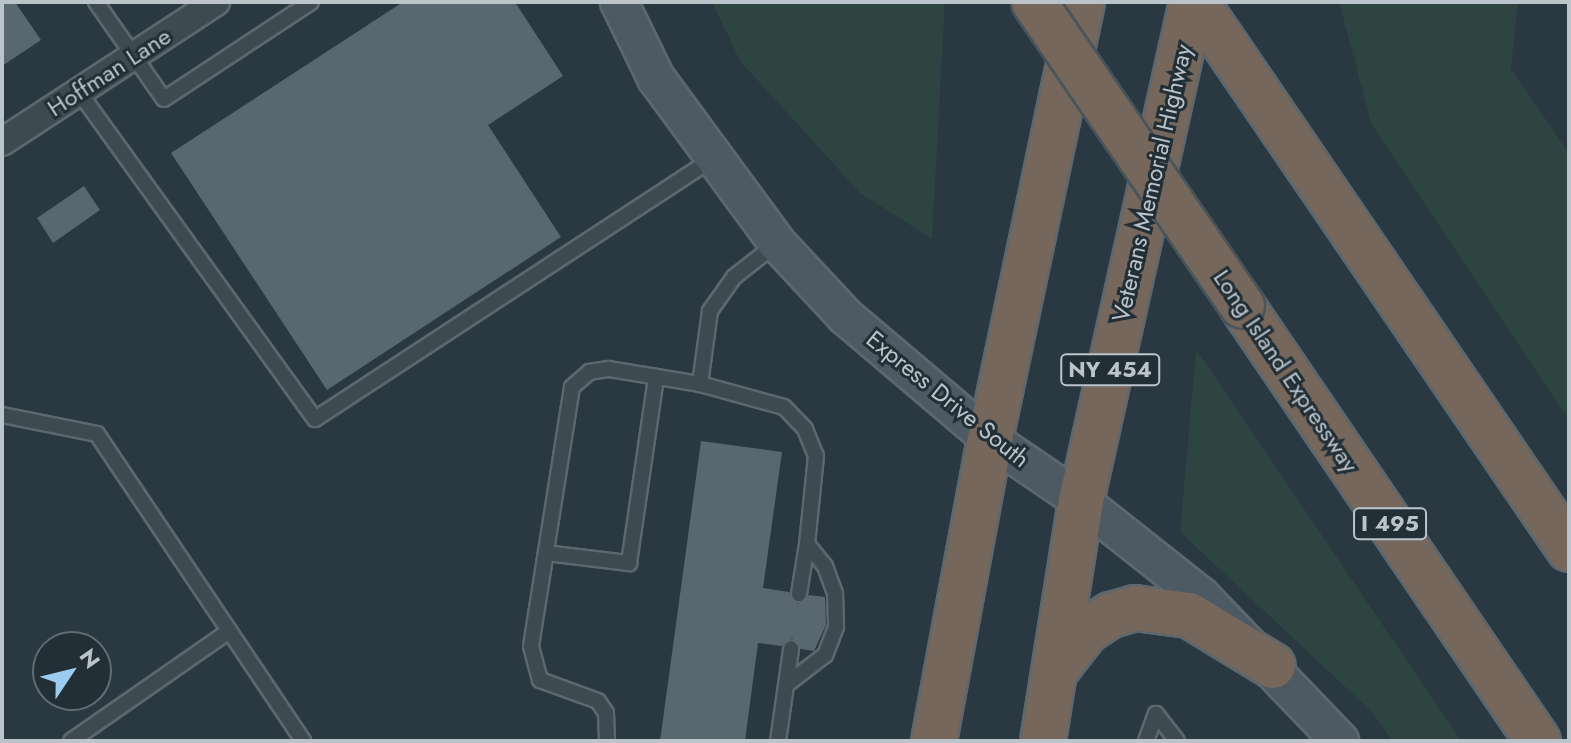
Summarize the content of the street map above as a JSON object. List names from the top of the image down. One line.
{"streets":{"highway":["Veterans Memorial Highway","NY 454","Long Island Expressway","I 495"],"main road":["Express Drive South"],"street":["Hoffman Lane"]},"crossings":[["Veterans Memorial Highway","Express Drive South"]],"north":"top right"}
